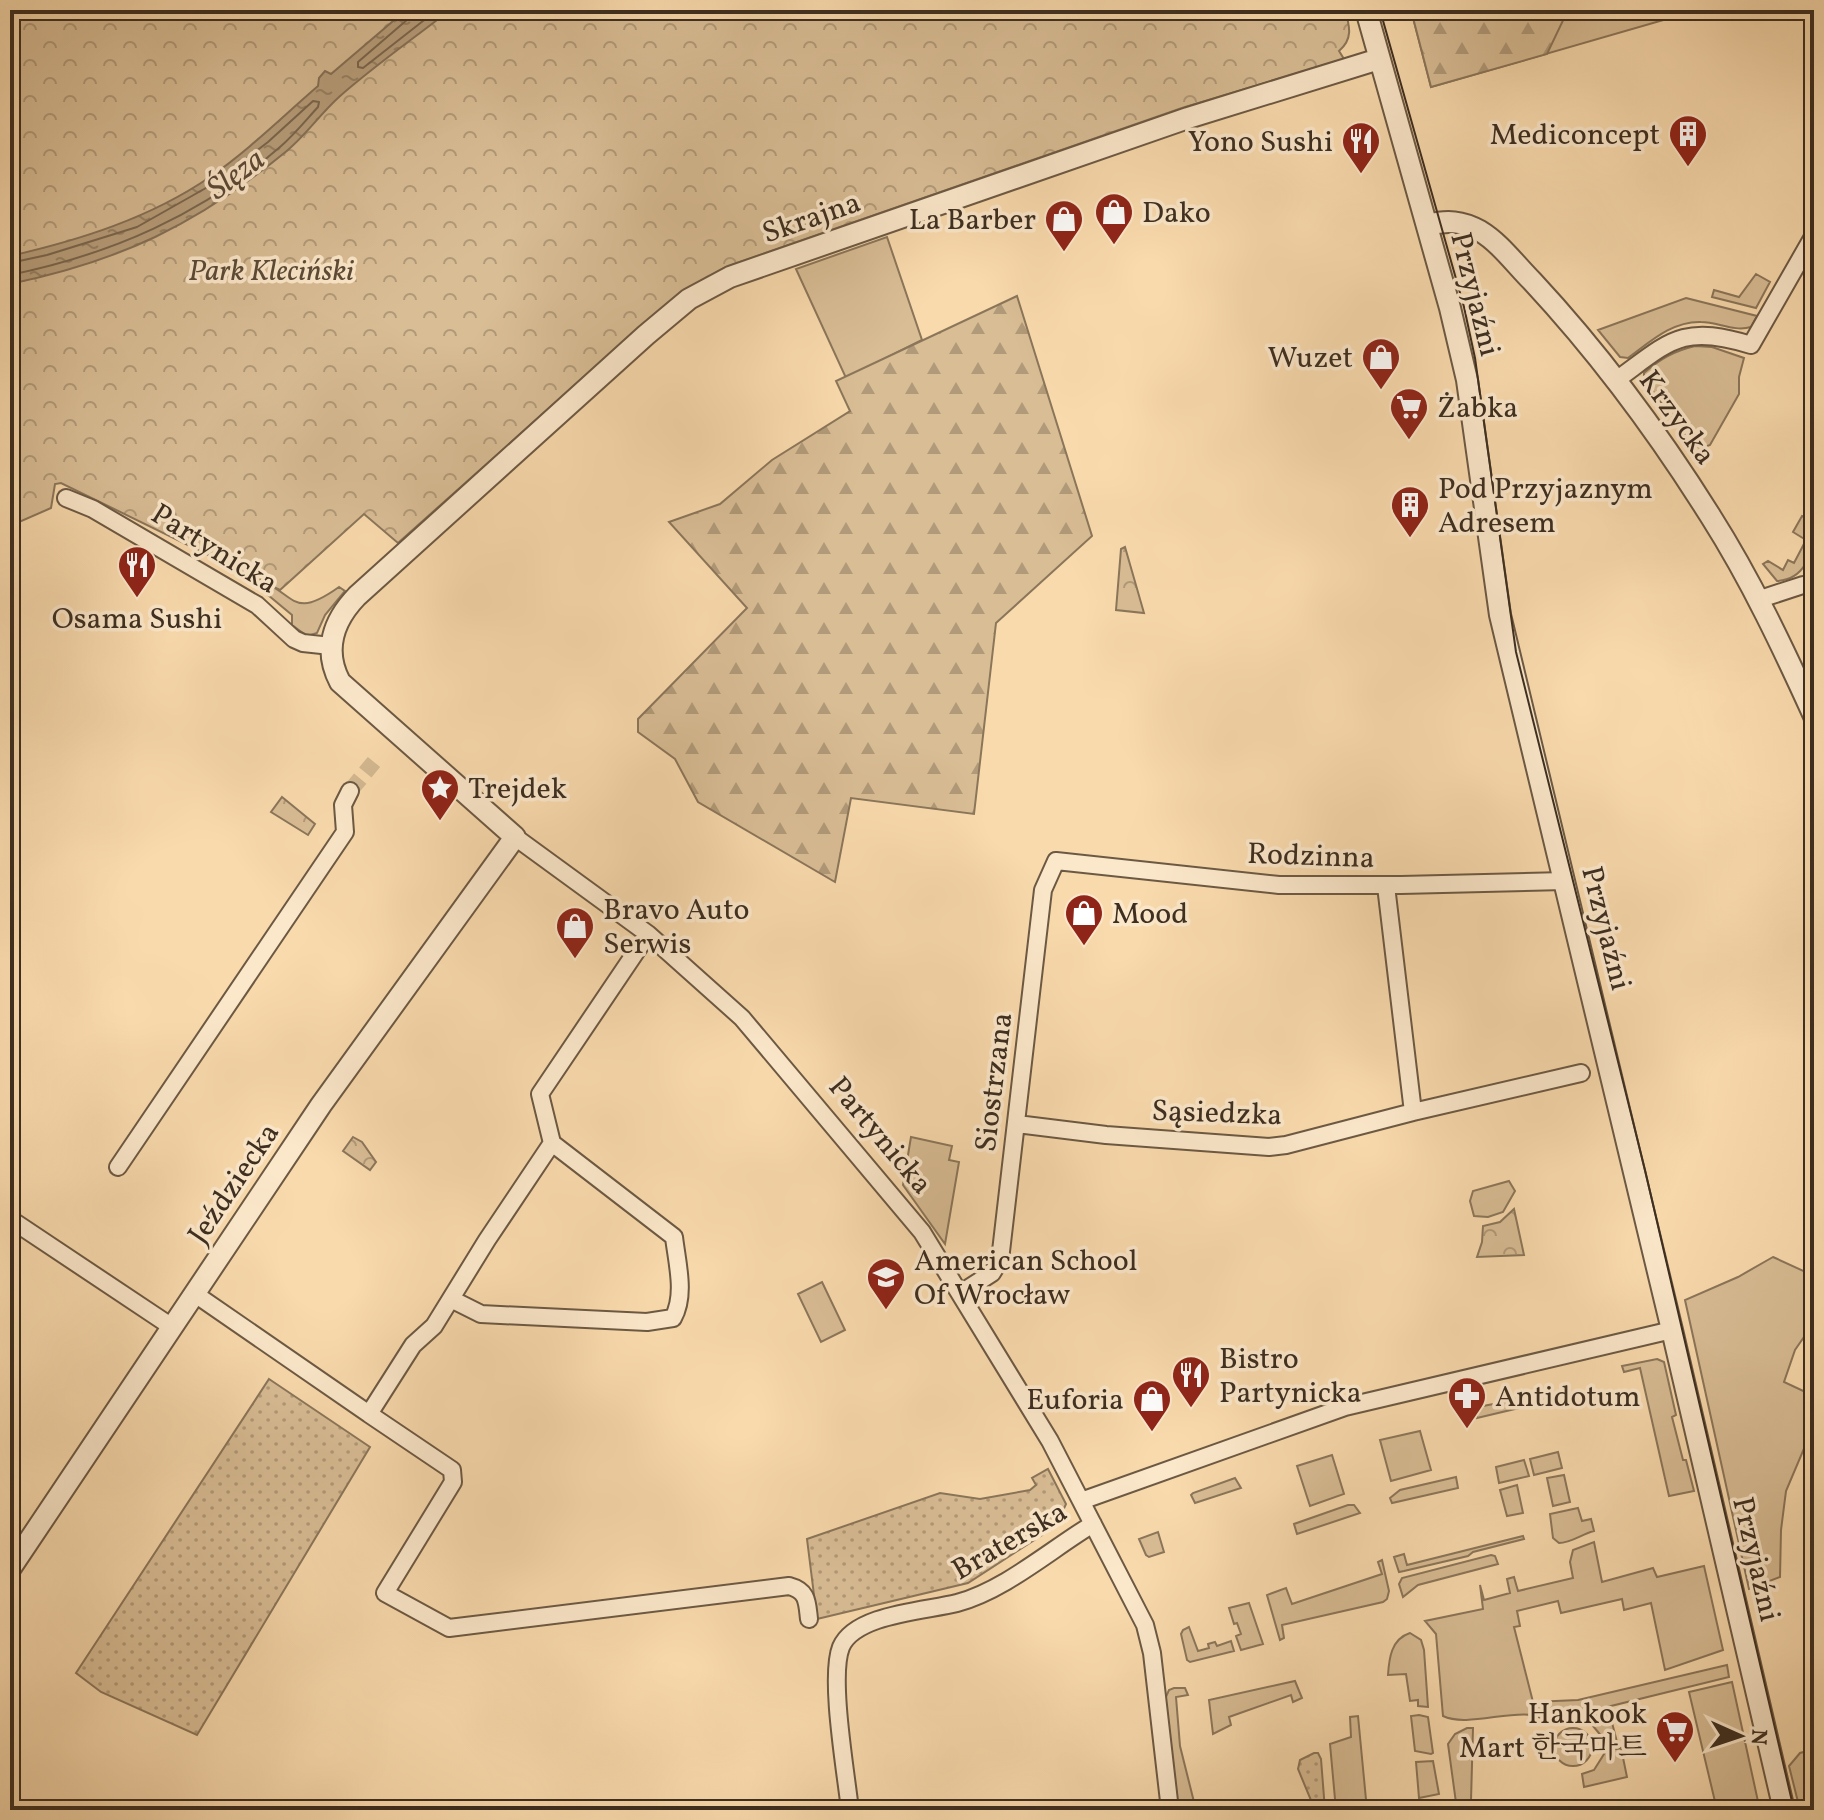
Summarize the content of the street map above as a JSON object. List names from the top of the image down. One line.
{"streets":{"street":["Skrajna","Przyjaźni","Krzycka","Partynicka","Rodzinna","Siostrzana","Sąsiedzka","Jeździecka","Braterska"]},"crossings":[["Skrajna","Przyjaźni"],["Skrajna","Partynicka"],["Przyjaźni","Krzycka"],["Przyjaźni","Rodzinna"],["Partynicka","Siostrzana"],["Partynicka","Jeździecka"],["Partynicka","Braterska"],["Rodzinna","Siostrzana"],["Siostrzana","Sąsiedzka"]],"water":["Ślęza"],"parks":["Park Kleciński"],"places":{"building":["Mediconcept","Pod Przyjaznym Adresem"],"restaurant":["Yono Sushi","Osama Sushi","Bistro Partynicka"],"shop":["Dako","La Barber","Wuzet","Mood","Bravo Auto Serwis","Euforia"],"supermarket":["Żabka","Hankook Mart 한국마트"],"place":["Trejdek"],"school or university":["American School Of Wrocław"],"pharmacy":["Antidotum"]},"north":"right"}
